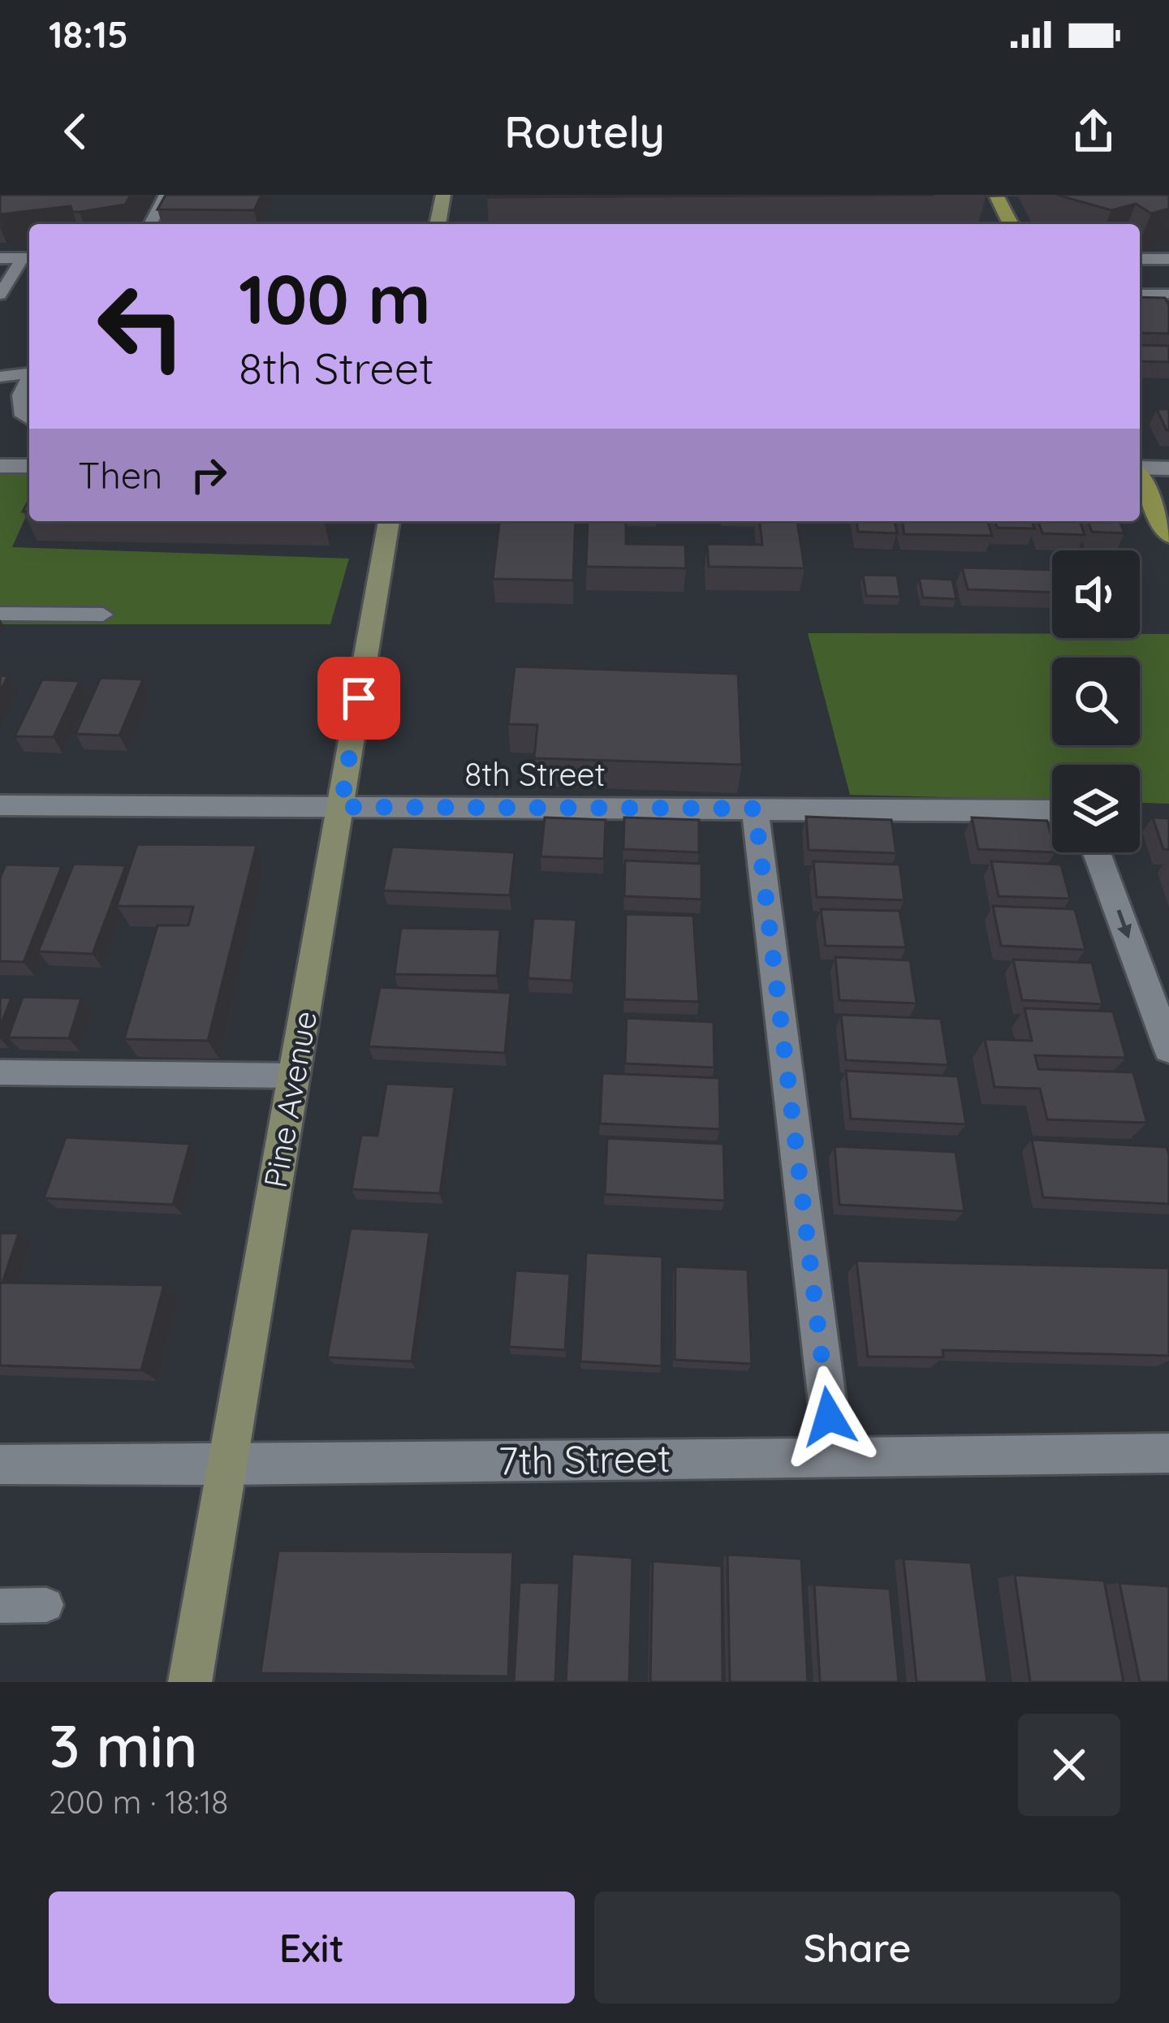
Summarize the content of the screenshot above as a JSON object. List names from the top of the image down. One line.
{"streets":{"main road":["Pine Avenue"],"street":["8th Street","7th Street"]},"crossings":[["8th Street","Pine Avenue"],["Pine Avenue","7th Street"]],"page":{"status":"18:15","header":"Routely","turn":["100 m","8th Street"],"then":"Then","heading":["3 min","200 m · 18:18"],"buttons":["Exit","Share"]}}
